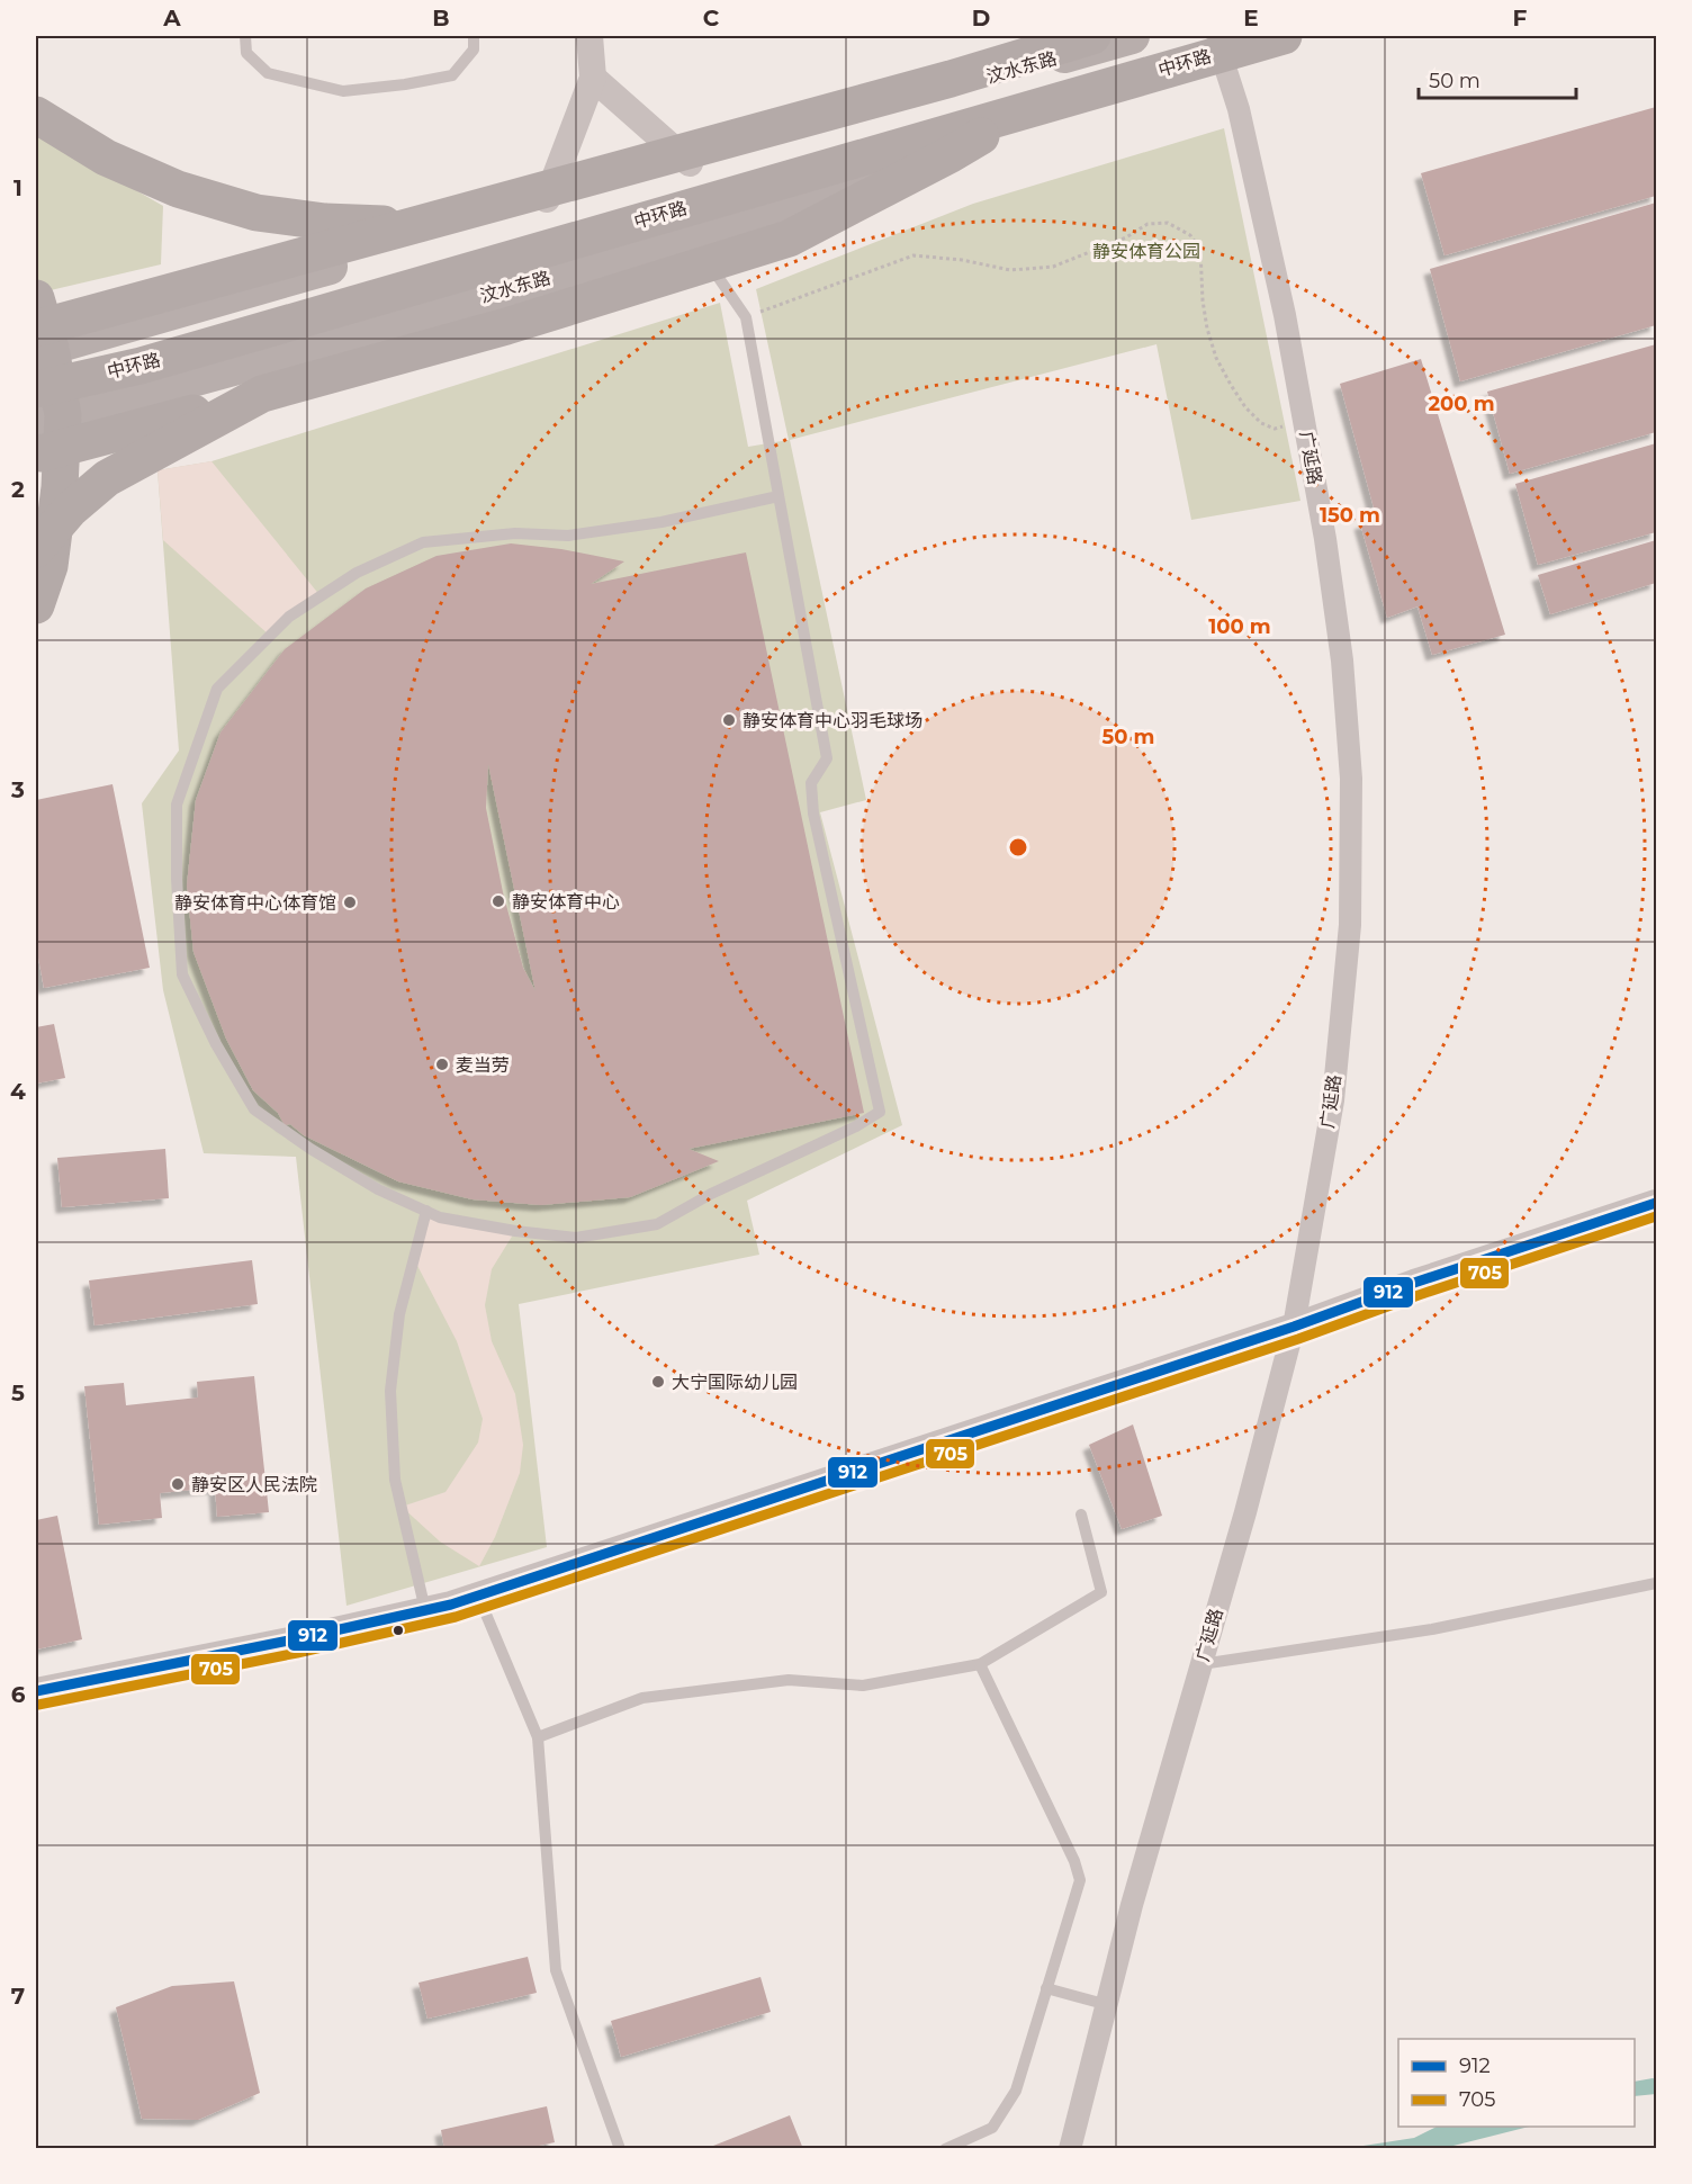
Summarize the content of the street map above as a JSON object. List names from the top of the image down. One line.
{"streets":{"highway":["中环路"],"main road":["汶水东路"],"street":["广延路"]},"crossings":[["汶水东路","广延路"]],"parks":["静安体育公园"],"places":["静安体育中心羽毛球场","静安体育中心","静安体育中心体育馆","麦当劳","大宁国际幼儿园","静安区人民法院"],"lines":["transit line 912","transit line 705"],"legend":["912","705"],"scale_bar":"50 m","grid":{"columns":["A","B","C","D","E","F"],"rows":["1","2","3","4","5","6","7"]},"rings":["200 m","150 m","100 m","50 m"]}
